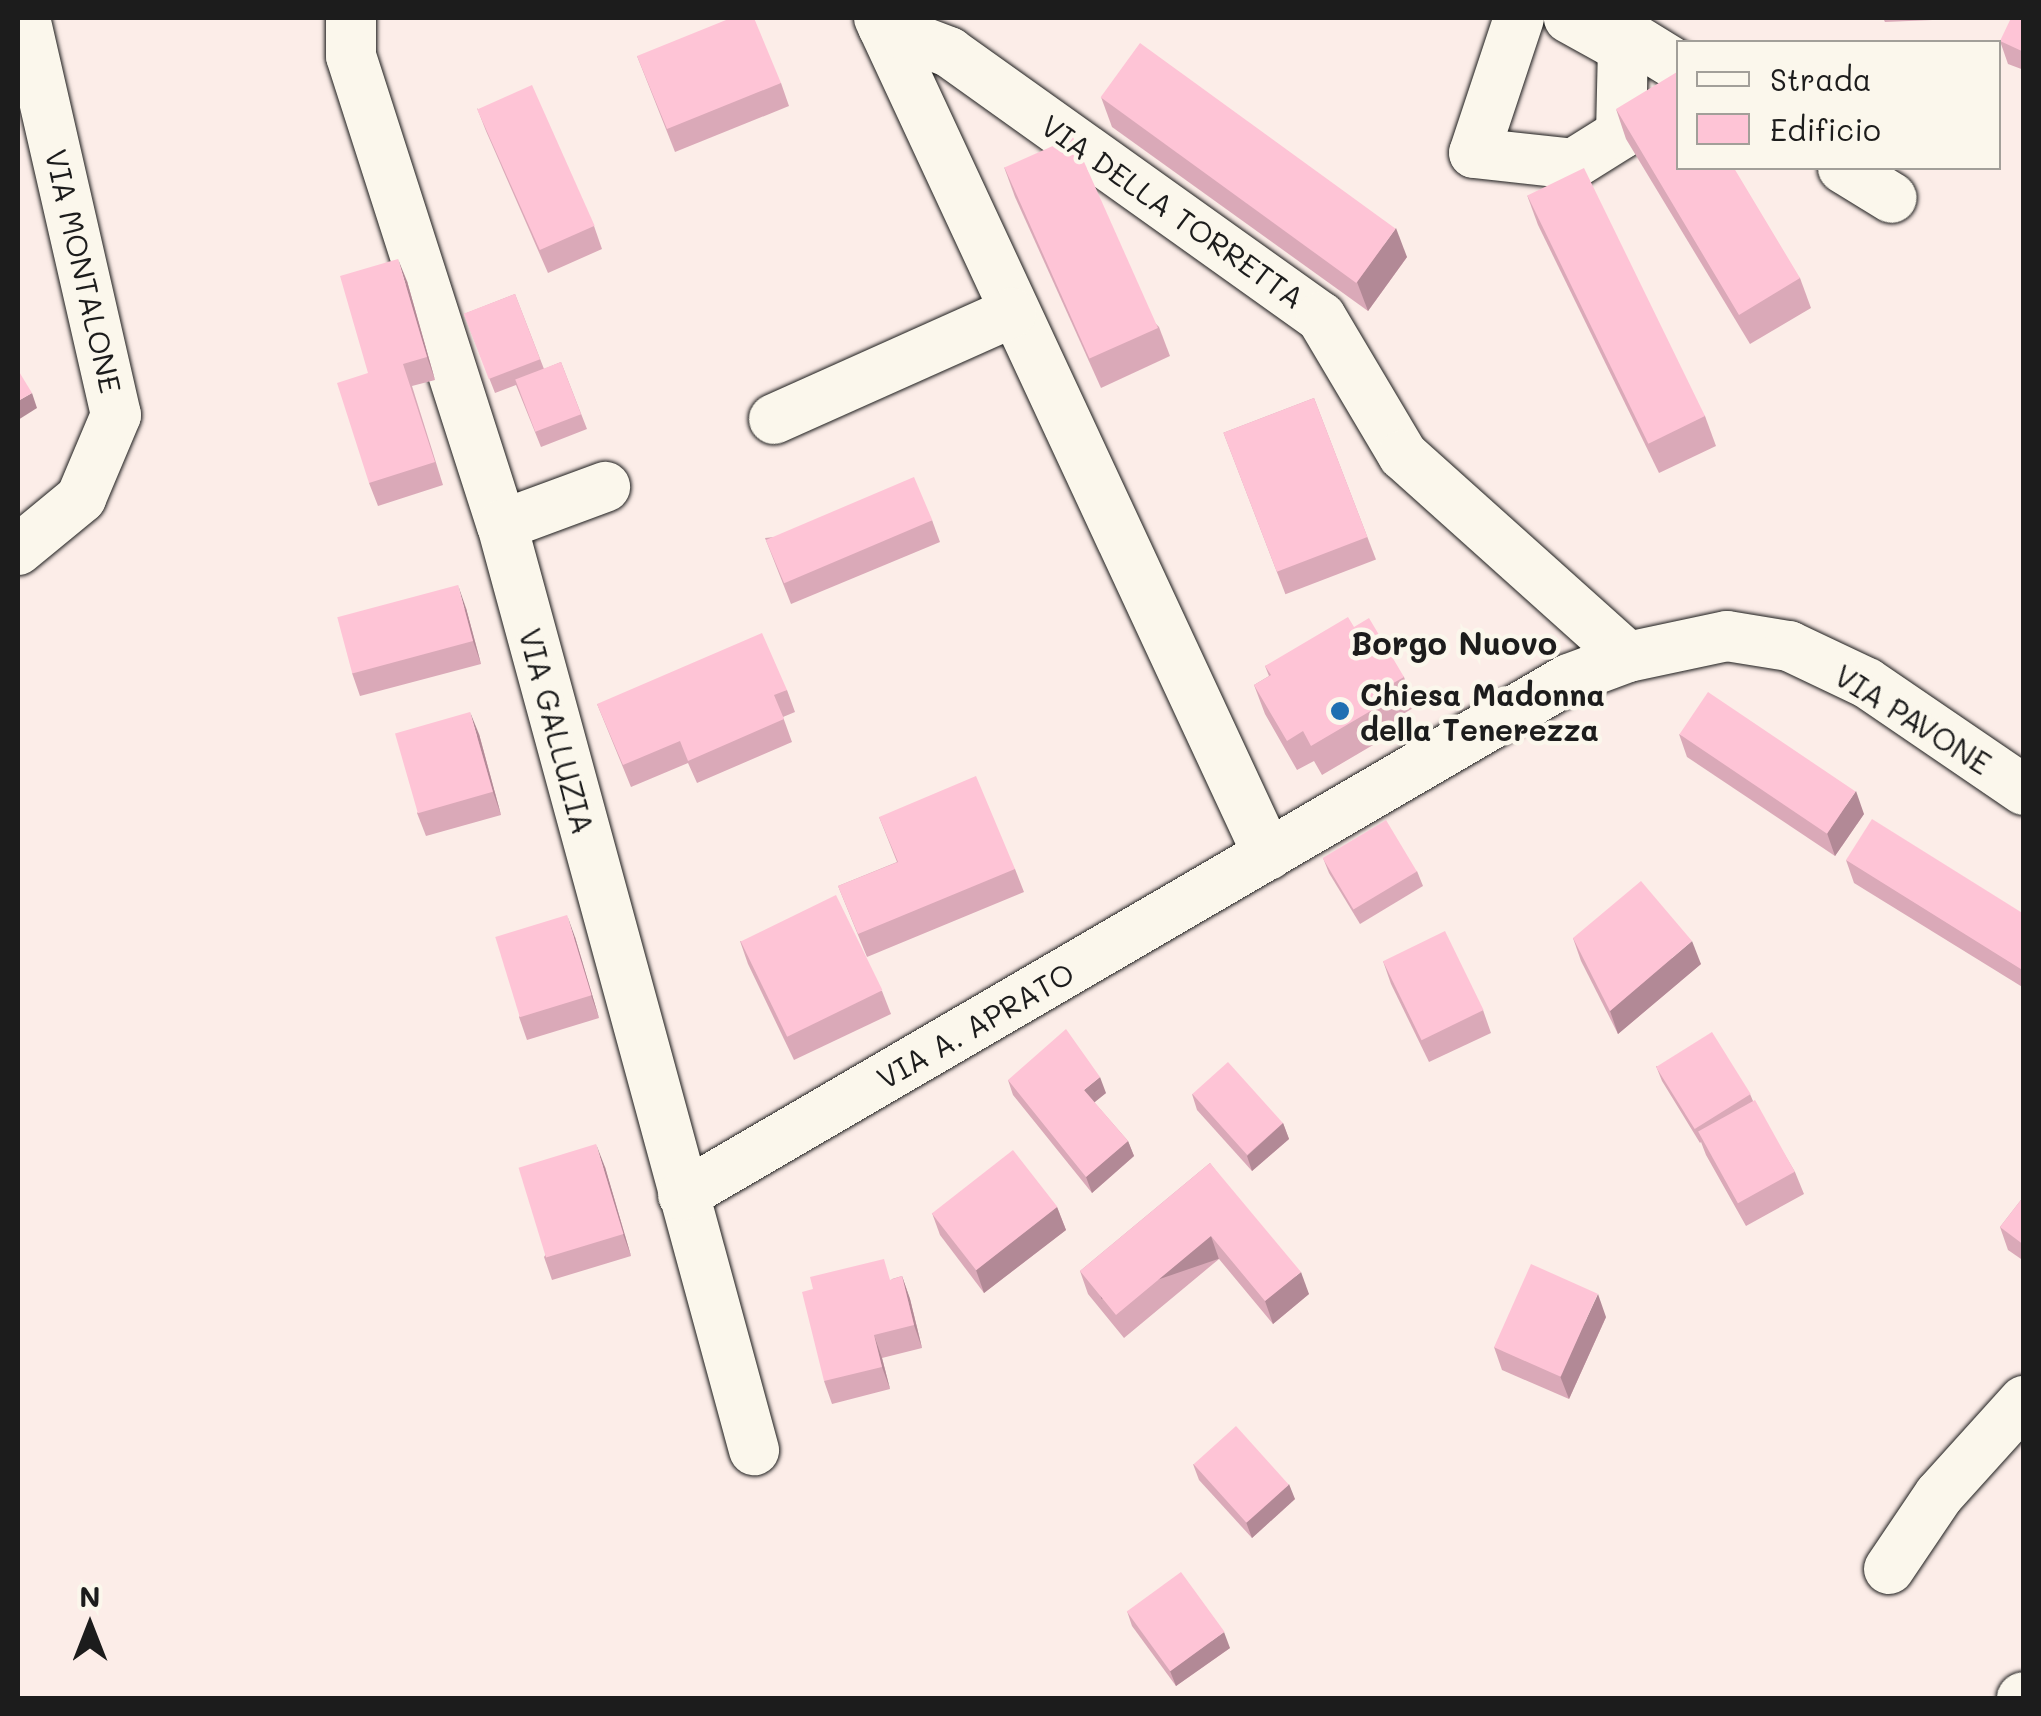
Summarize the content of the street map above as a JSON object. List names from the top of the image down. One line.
{"streets":{"street":["VIA DELLA TORRETTA","VIA MONTALONE","VIA PAVONE","VIA GALLUZIA","VIA A. APRATO"]},"crossings":[["VIA DELLA TORRETTA","VIA PAVONE"],["VIA DELLA TORRETTA","VIA A. APRATO"],["VIA PAVONE","VIA A. APRATO"],["VIA GALLUZIA","VIA A. APRATO"]],"districts":["Borgo Nuovo"],"places":["Chiesa Madonna della Tenerezza"],"legend":["Strada","Edificio"],"north":"top"}
